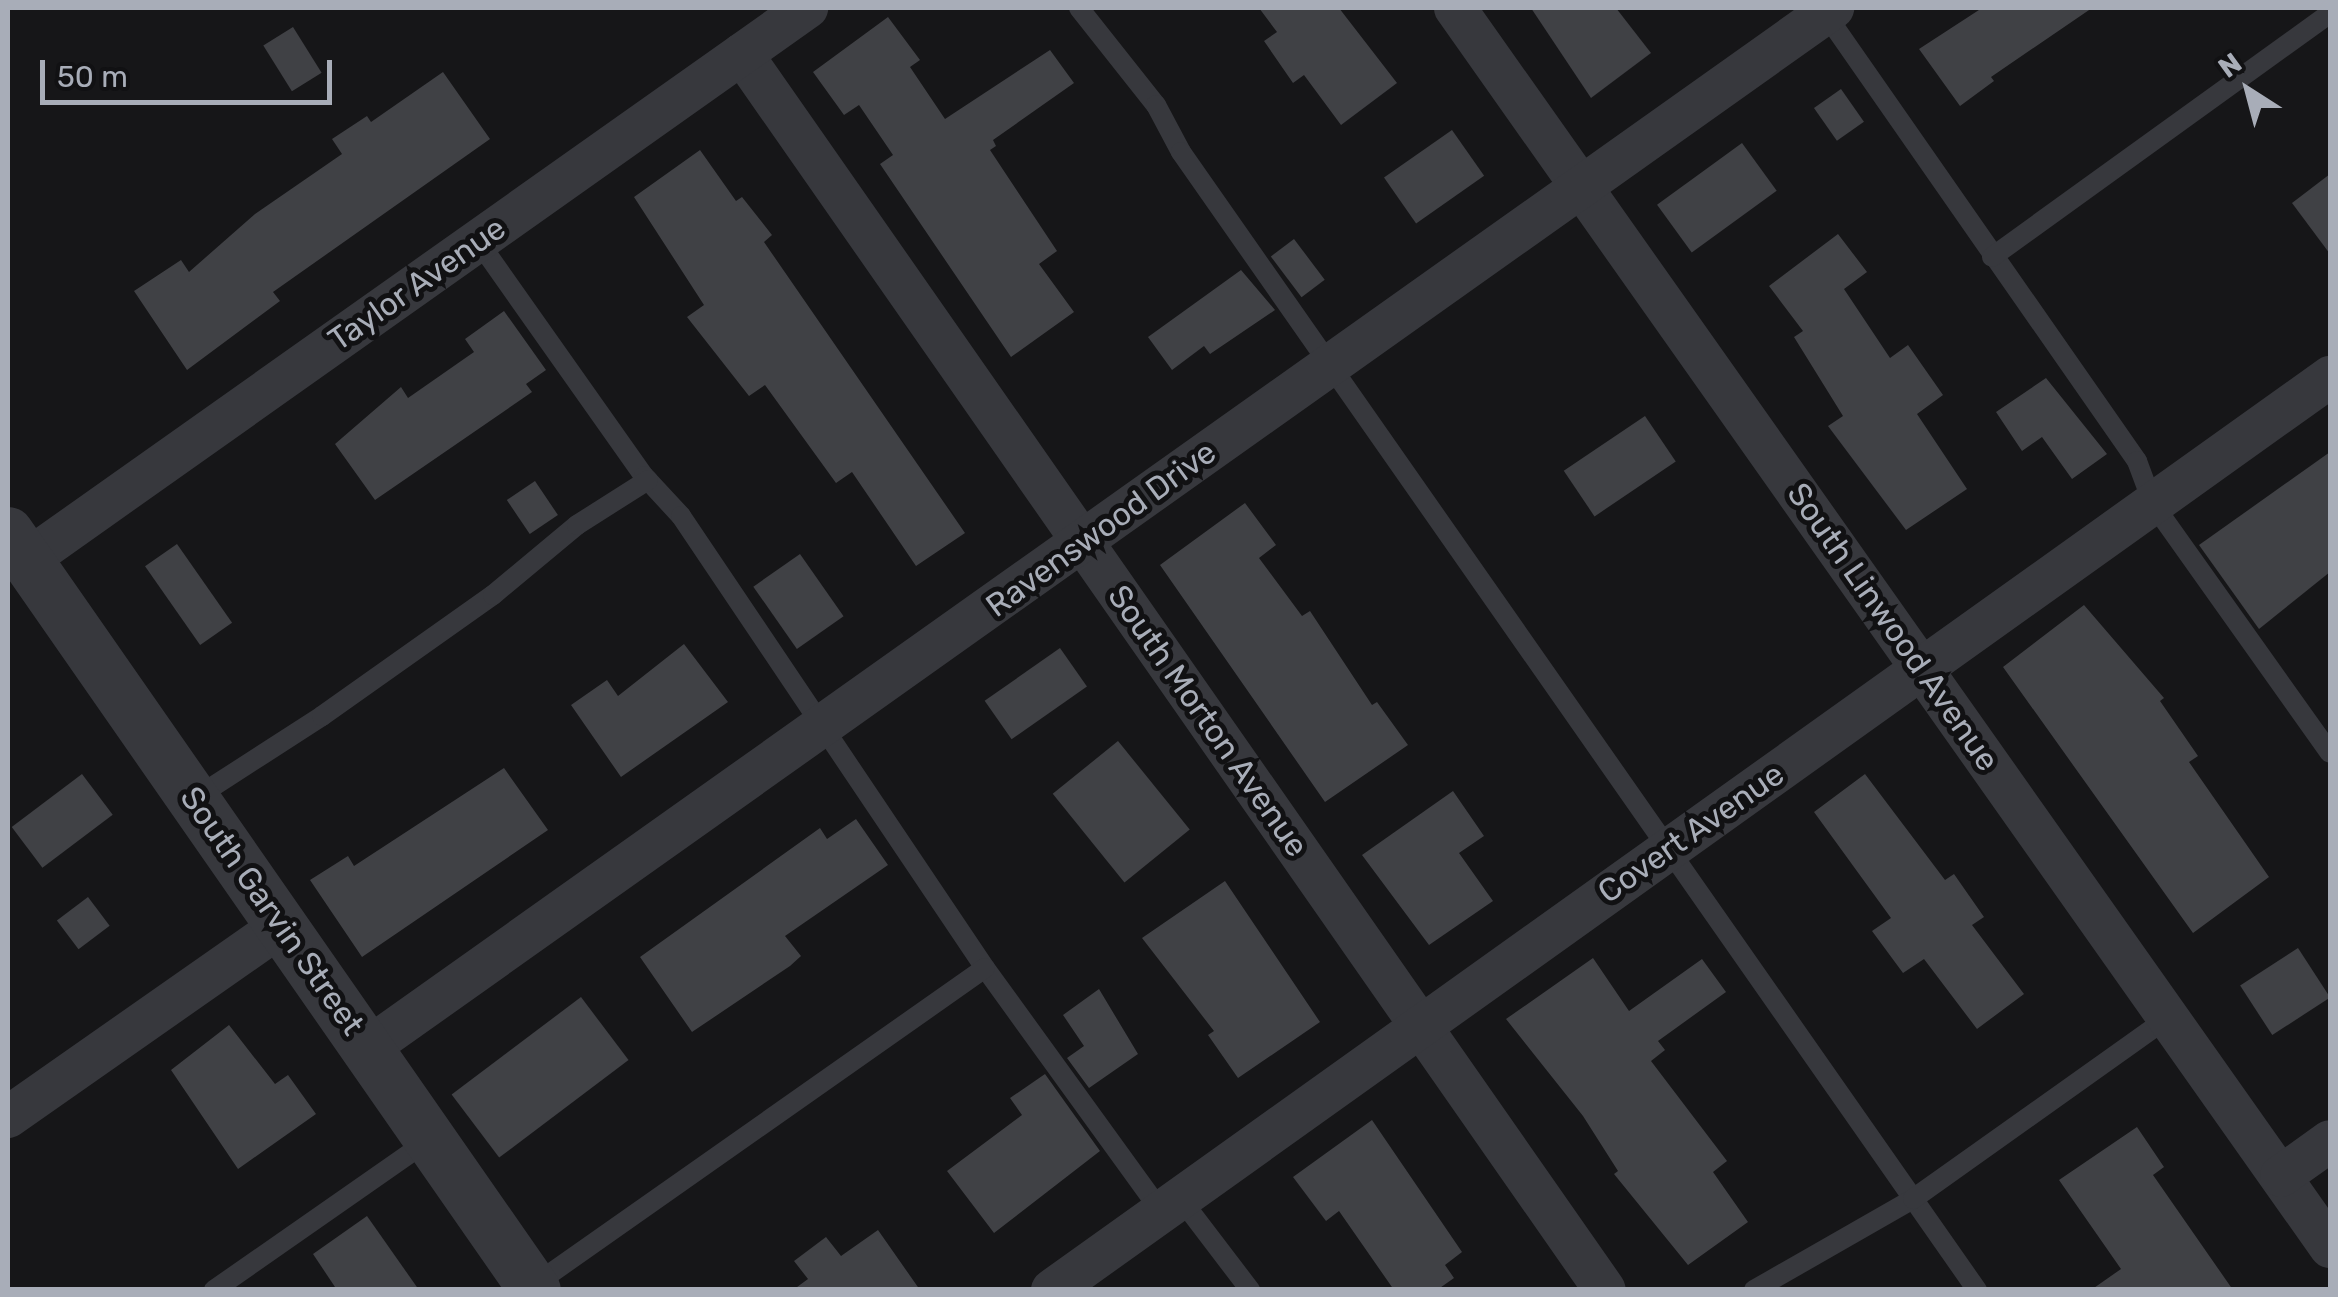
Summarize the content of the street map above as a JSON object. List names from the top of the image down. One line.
{"streets":{"street":["Taylor Avenue","Ravenswood Drive","South Linwood Avenue","South Morton Avenue","Covert Avenue","South Garvin Street"]},"crossings":[["Taylor Avenue","South Morton Avenue"],["Taylor Avenue","South Garvin Street"],["Ravenswood Drive","South Linwood Avenue"],["Ravenswood Drive","South Morton Avenue"],["Ravenswood Drive","South Garvin Street"],["South Linwood Avenue","Covert Avenue"],["South Morton Avenue","Covert Avenue"]],"scale_bar":"50 m","north":"top left"}
